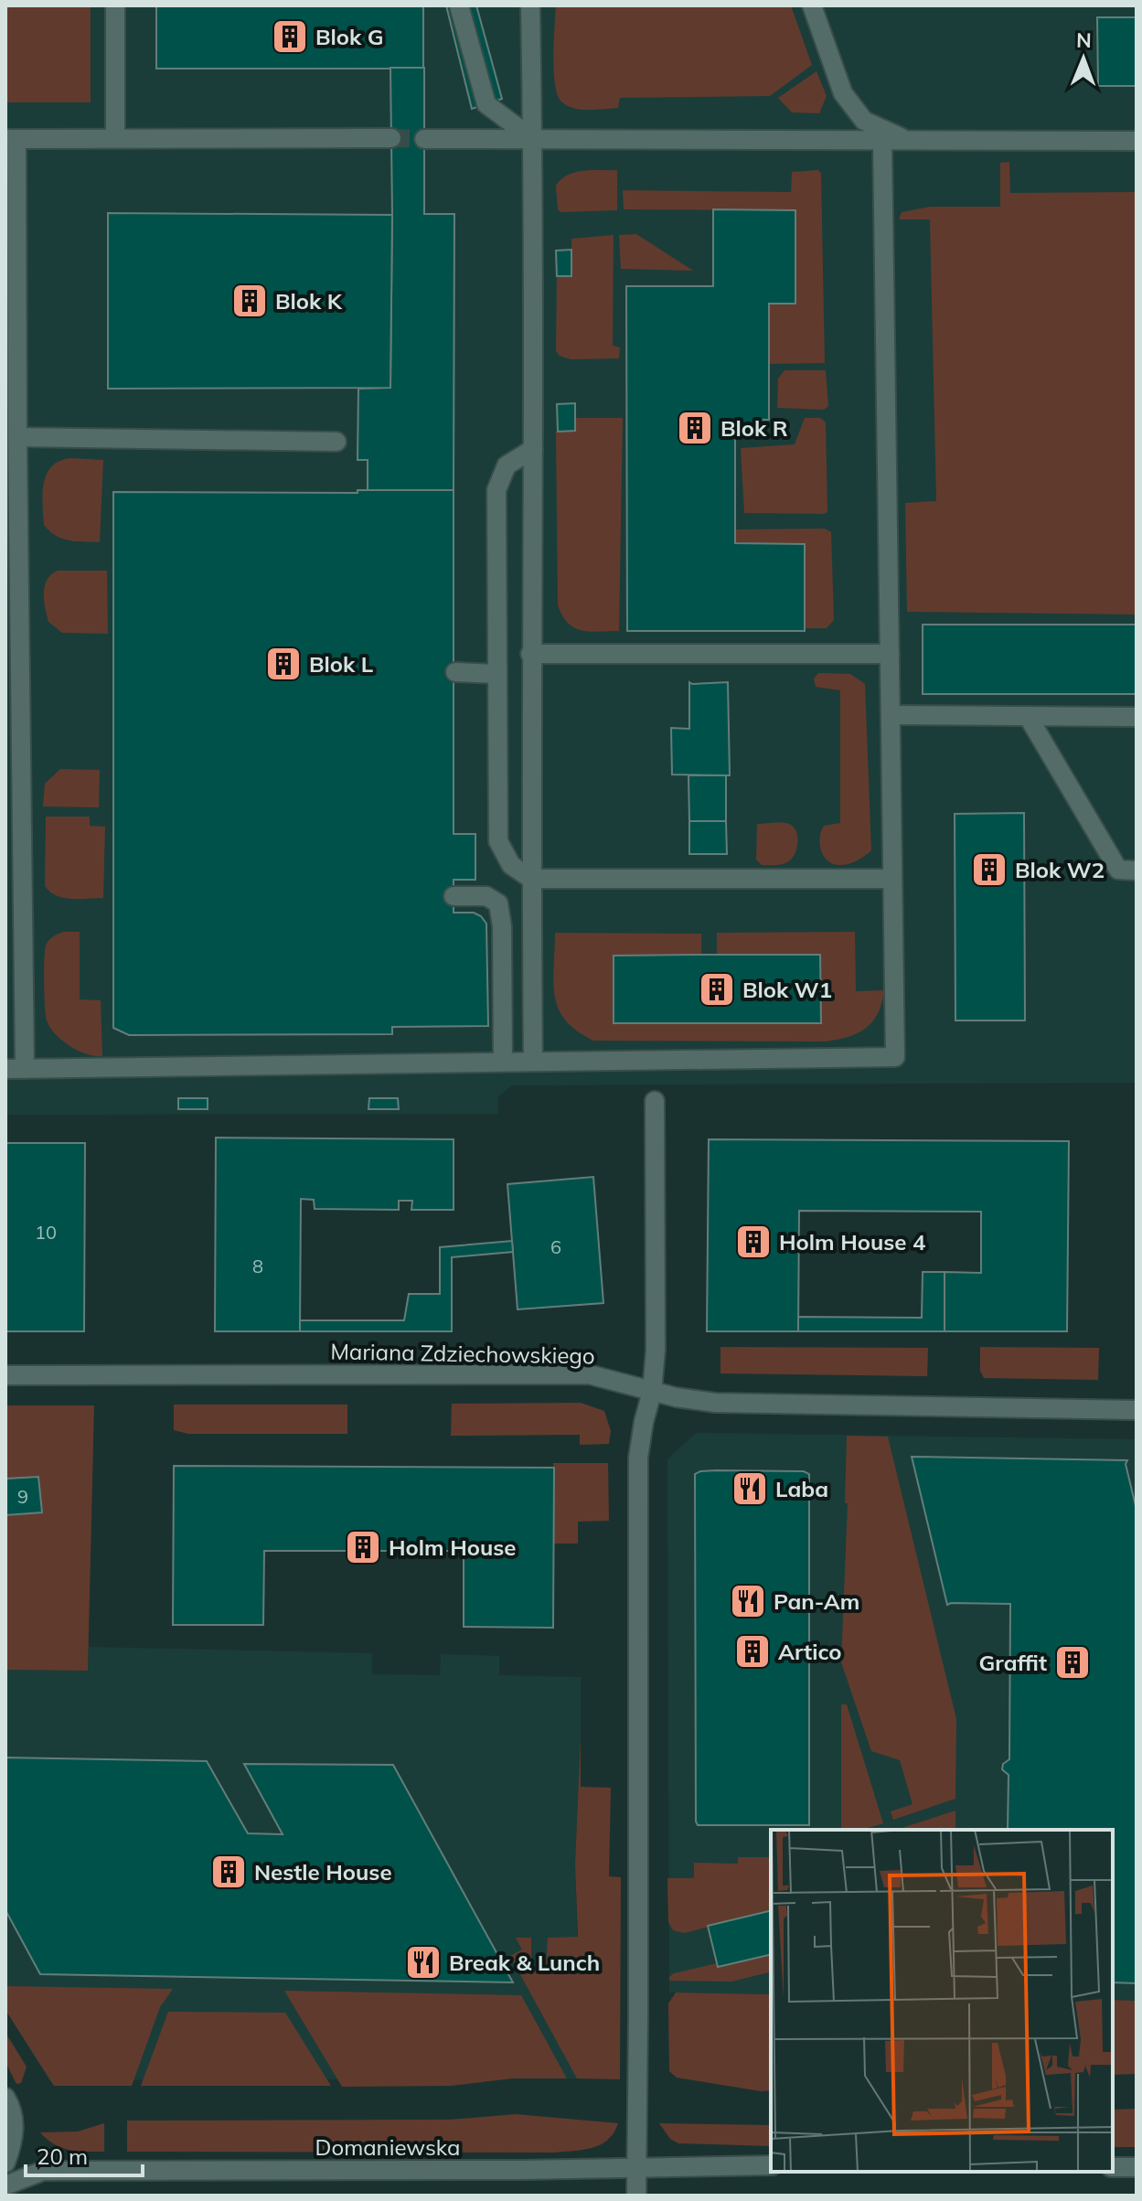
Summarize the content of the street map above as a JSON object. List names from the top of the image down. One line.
{"streets":{"street":["Mariana Zdziechowskiego","Domaniewska"]},"places":{"building":["Blok G","Blok K","Blok R","Blok L","Blok W2","Blok W1","Holm House 4","Holm House","Artico","Graffit","Nestle House"],"restaurant":["Laba","Pan-Am","Break & Lunch"]},"house_numbers":["10","6","8","9"],"scale_bar":"20 m","north":"top"}
